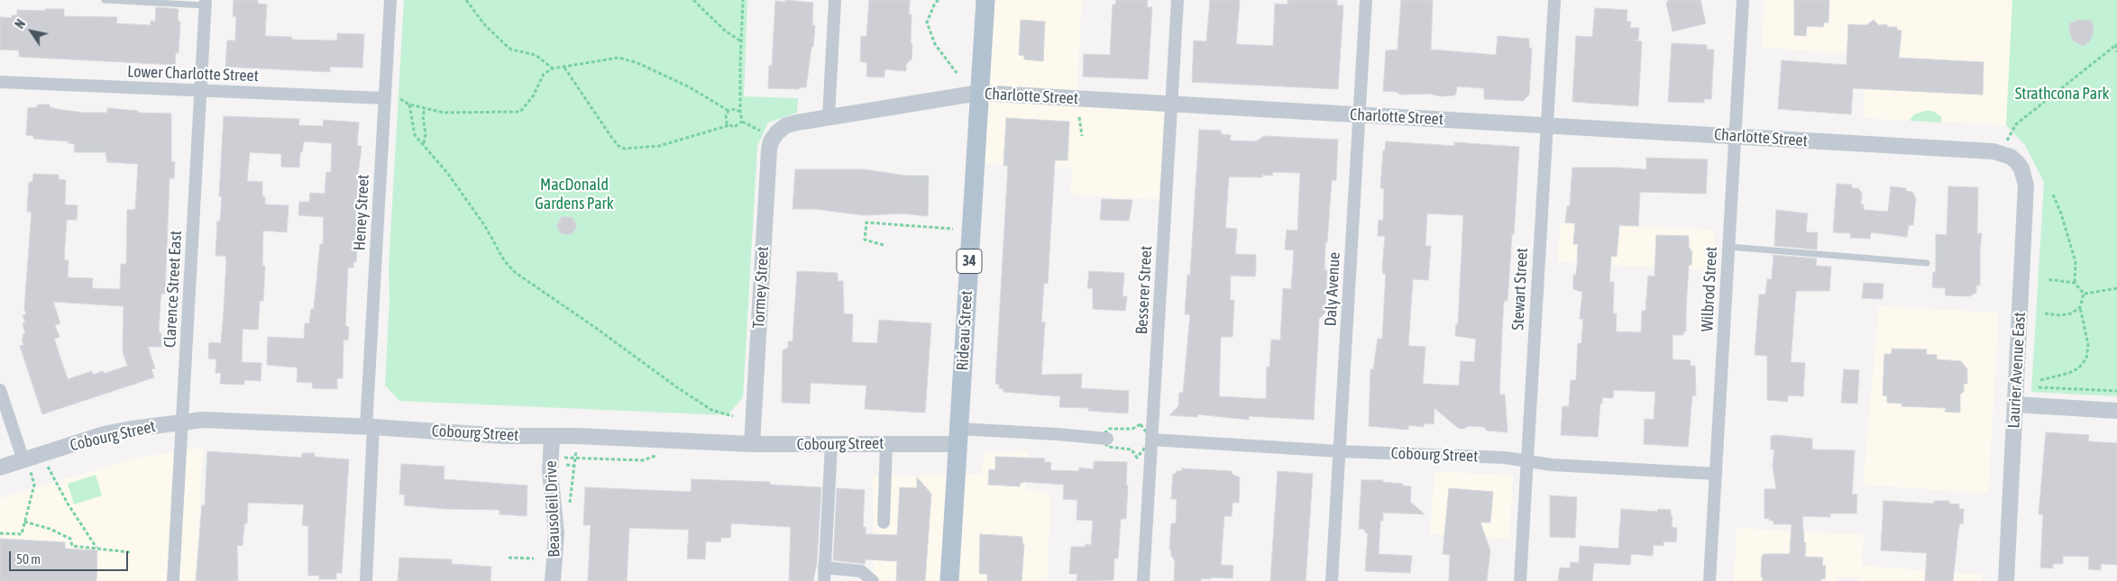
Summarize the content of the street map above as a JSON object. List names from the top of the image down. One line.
{"streets":{"main road":["34","Rideau Street"],"street":["Lower Charlotte Street","Charlotte Street","Heney Street","Tormey Street","Clarence Street East","Daly Avenue","Stewart Street","Wilbrod Street","Besserer Street","Laurier Avenue East","Cobourg Street","Beausoleil Drive"]},"crossings":[["Lower Charlotte Street","Heney Street"],["Lower Charlotte Street","Clarence Street East"],["Charlotte Street","Tormey Street"],["Charlotte Street","Daly Avenue"],["Charlotte Street","Stewart Street"],["Charlotte Street","Wilbrod Street"],["Charlotte Street","Besserer Street"],["Charlotte Street","Rideau Street"],["Charlotte Street","Laurier Avenue East"],["Heney Street","Cobourg Street"],["Tormey Street","Cobourg Street"],["Clarence Street East","Cobourg Street"],["Daly Avenue","Cobourg Street"],["Stewart Street","Cobourg Street"],["Wilbrod Street","Cobourg Street"],["Besserer Street","Cobourg Street"],["Rideau Street","Cobourg Street"],["Cobourg Street","Beausoleil Drive"]],"parks":["Strathcona Park","MacDonald Gardens Park"],"scale_bar":"50 m","north":"top left"}
